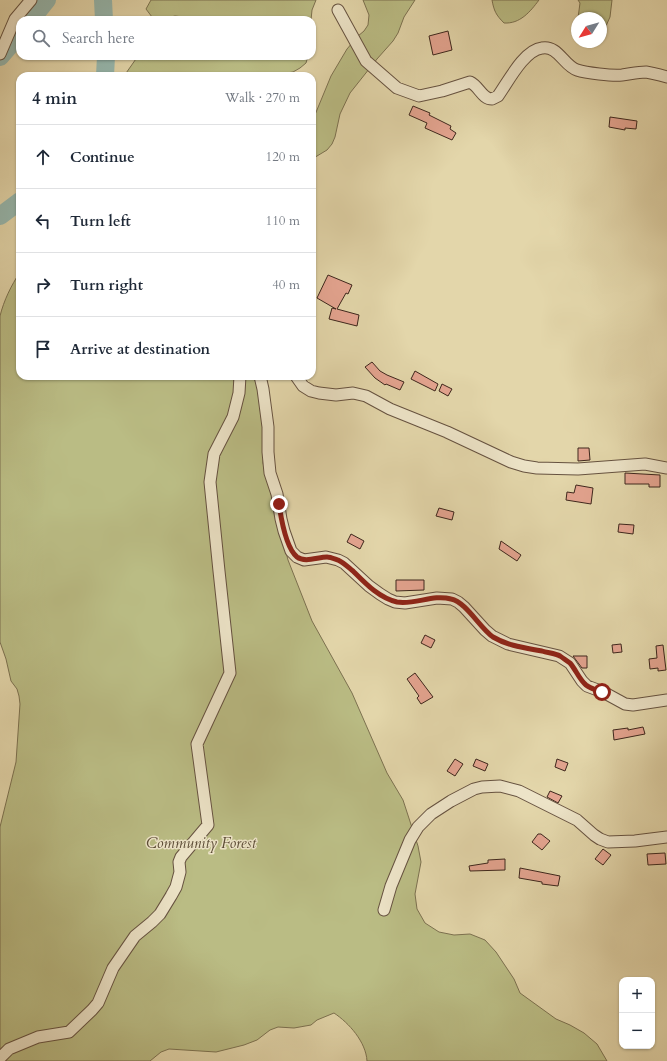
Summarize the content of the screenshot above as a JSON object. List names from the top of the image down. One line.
{"parks":["Community Forest"],"north":"bottom left","page":{"search":"Search here","heading":["4 min","Walk · 270 m"],"list":[["Continue","120 m"],["Turn left","110 m"],["Turn right","40 m"],"Arrive at destination"],"map_buttons":["+","−"]}}
